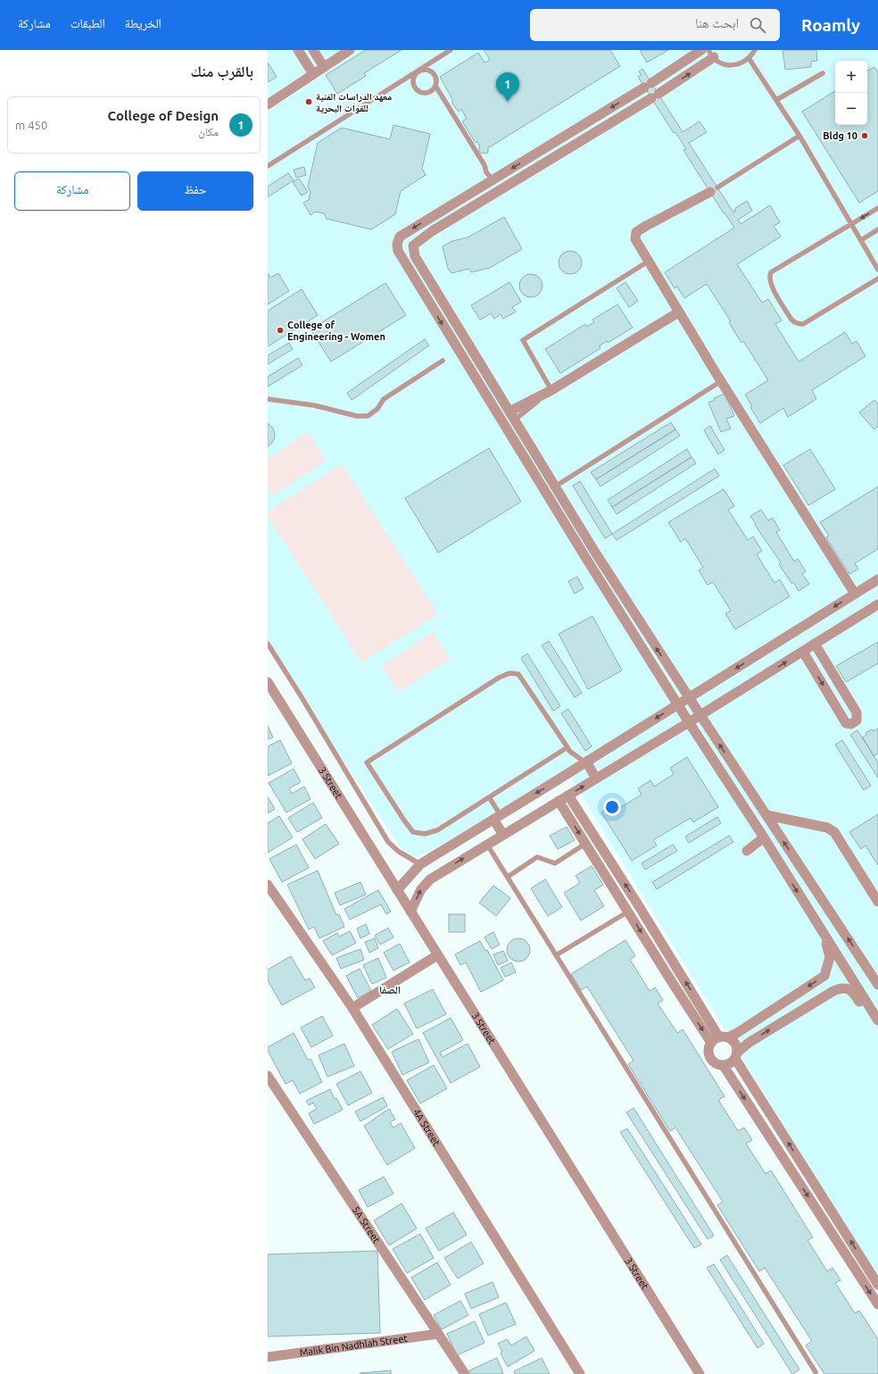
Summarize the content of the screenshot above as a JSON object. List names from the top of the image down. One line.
{"streets":{"street":["3 Street","4A Street","5A Street","Malik Bin Nadhlah Street"]},"crossings":[["5A Street","Malik Bin Nadhlah Street"]],"districts":["الصفا"],"places":["معهد الدراسات الفنية للقوات البحرية","Bldg 10","College of Engineering - Women"],"page":{"header":"Roamly","search":"ابحث هنا","nav":["الخريطة","الطبقات","مشاركة"],"heading":"بالقرب منك","map_buttons":["+","−"],"pins":"1","list":[{"mark":"1","name":"College of Design","note":"مكان","value":"450 m"}],"buttons":["حفظ","مشاركة"]}}
